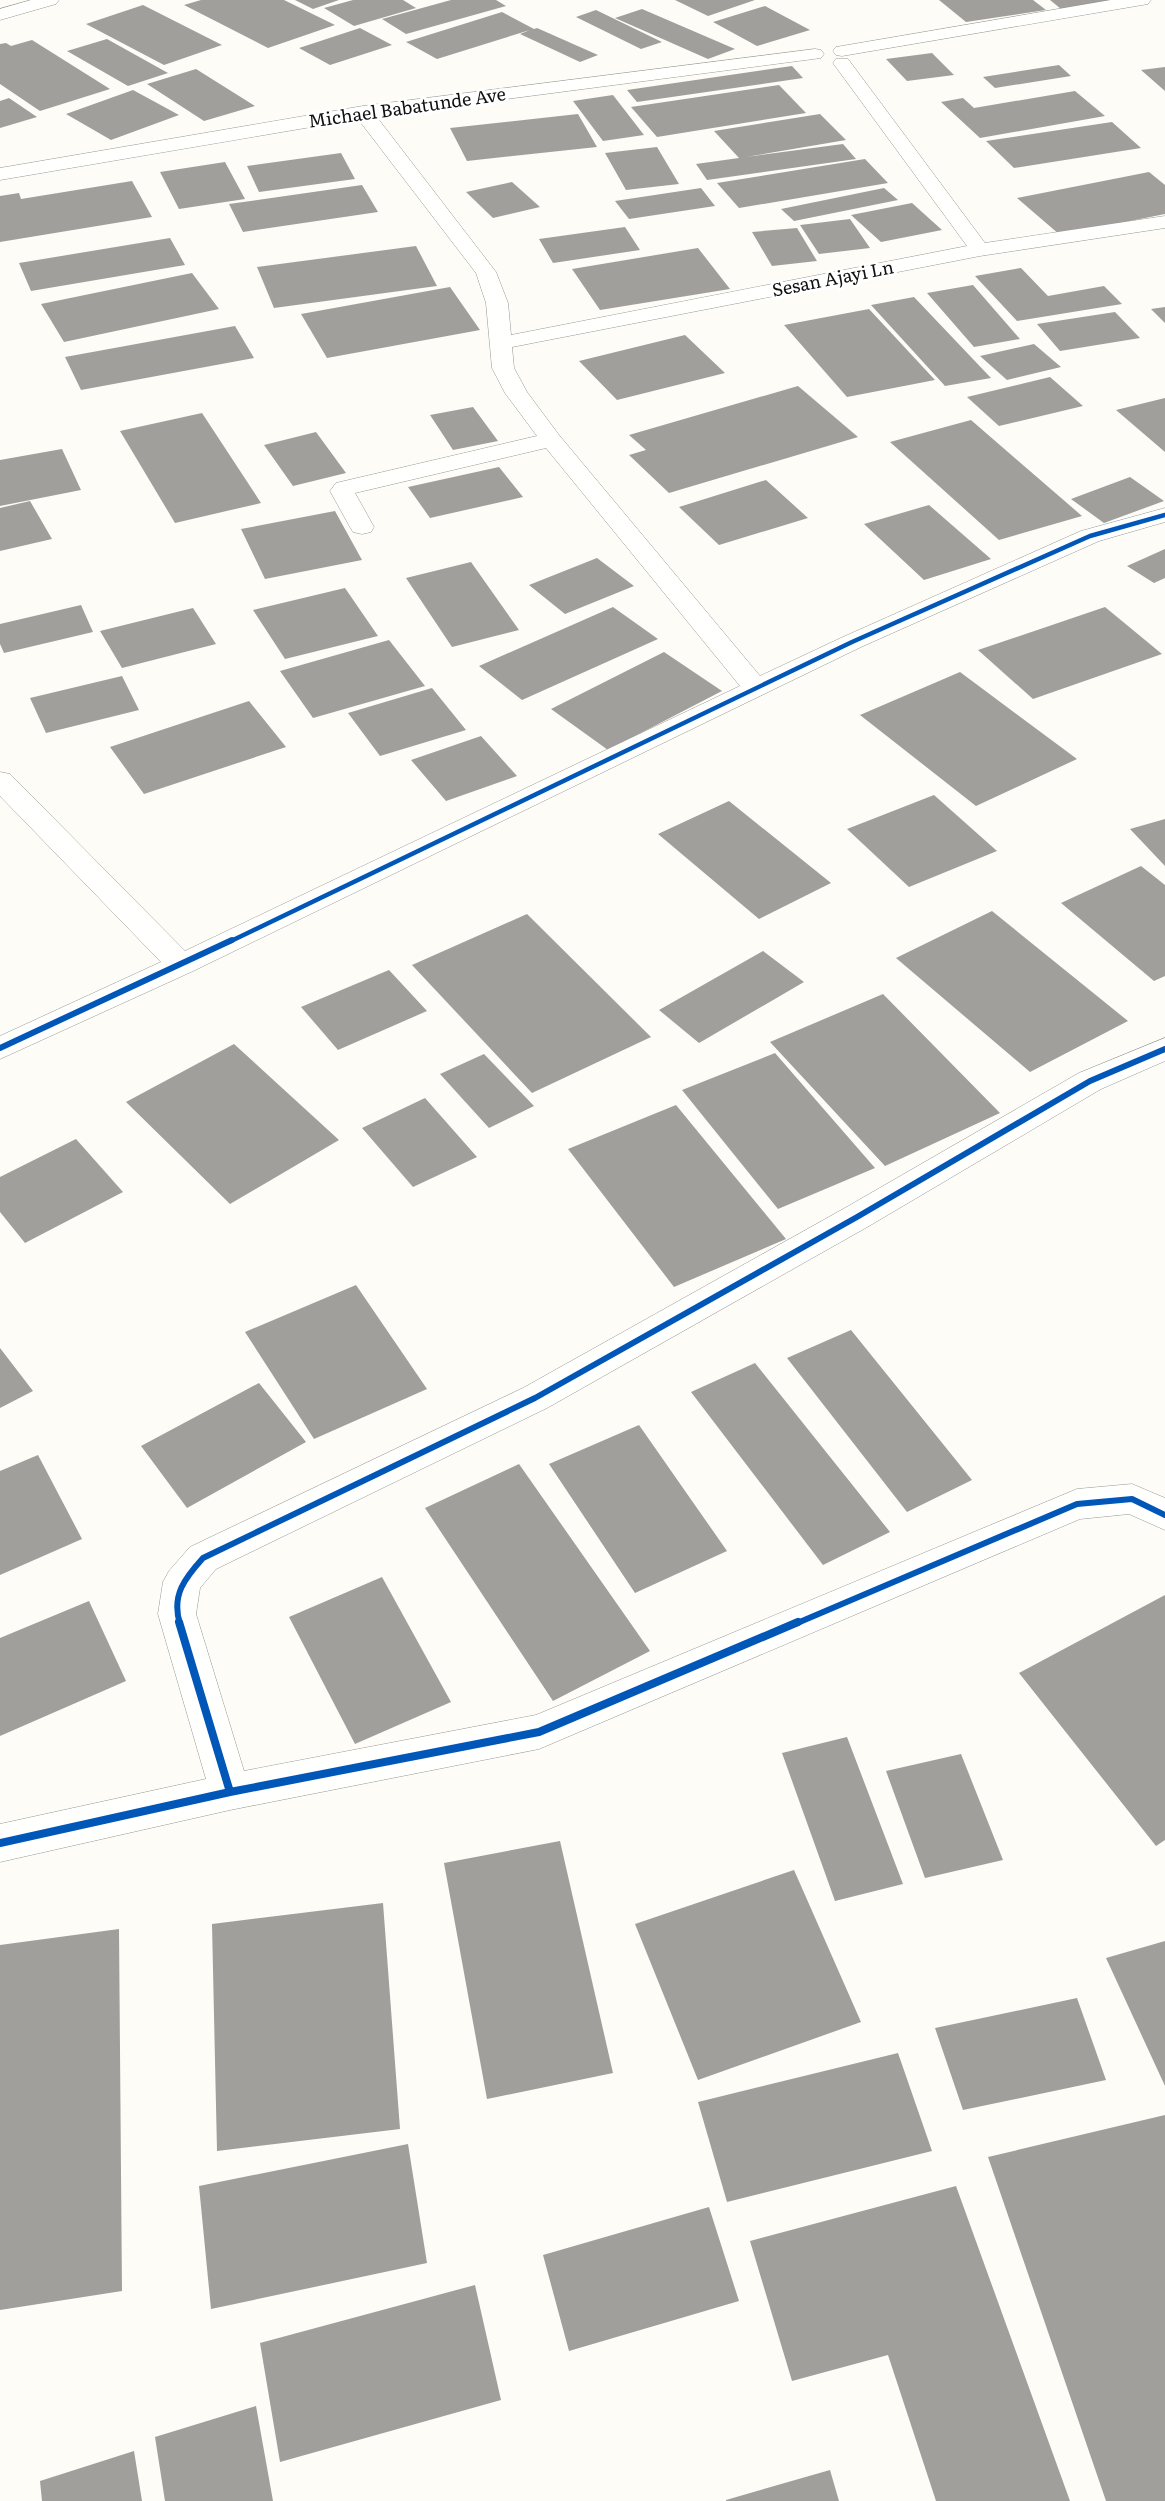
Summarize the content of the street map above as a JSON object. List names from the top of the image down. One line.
{"streets":{"street":["Michael Babatunde Ave","Sesan Ajayi Ln"]}}
